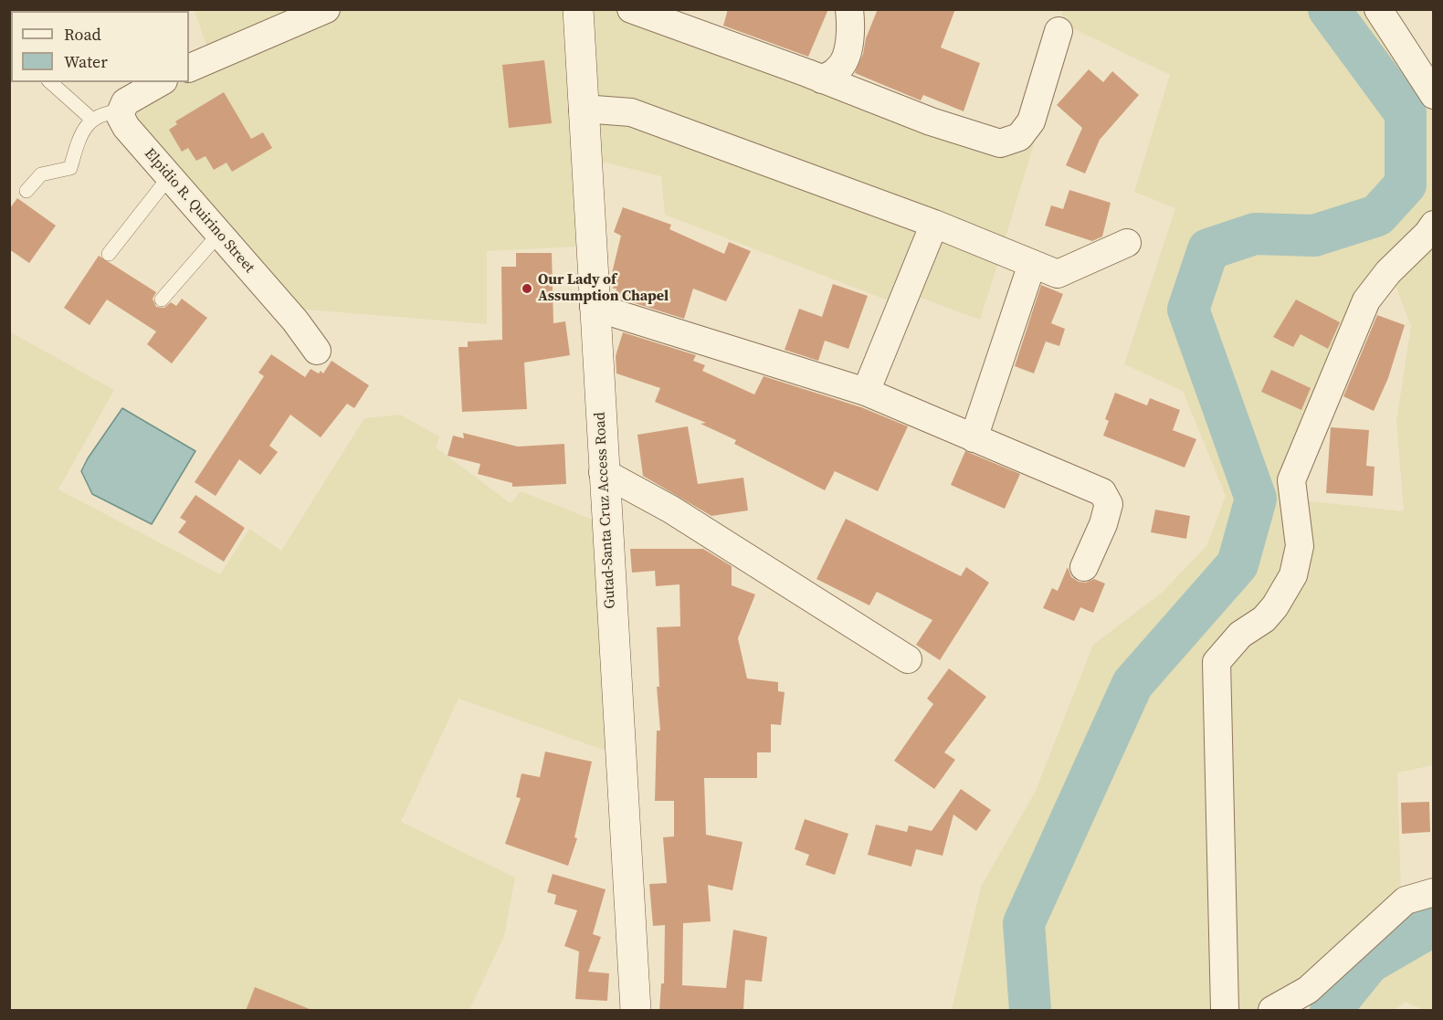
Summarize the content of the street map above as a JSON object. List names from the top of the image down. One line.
{"streets":{"main road":["Gutad-Santa Cruz Access Road"],"street":["Elpidio R. Quirino Street"]},"places":["Our Lady of Assumption Chapel"],"legend":["Road","Water"]}
